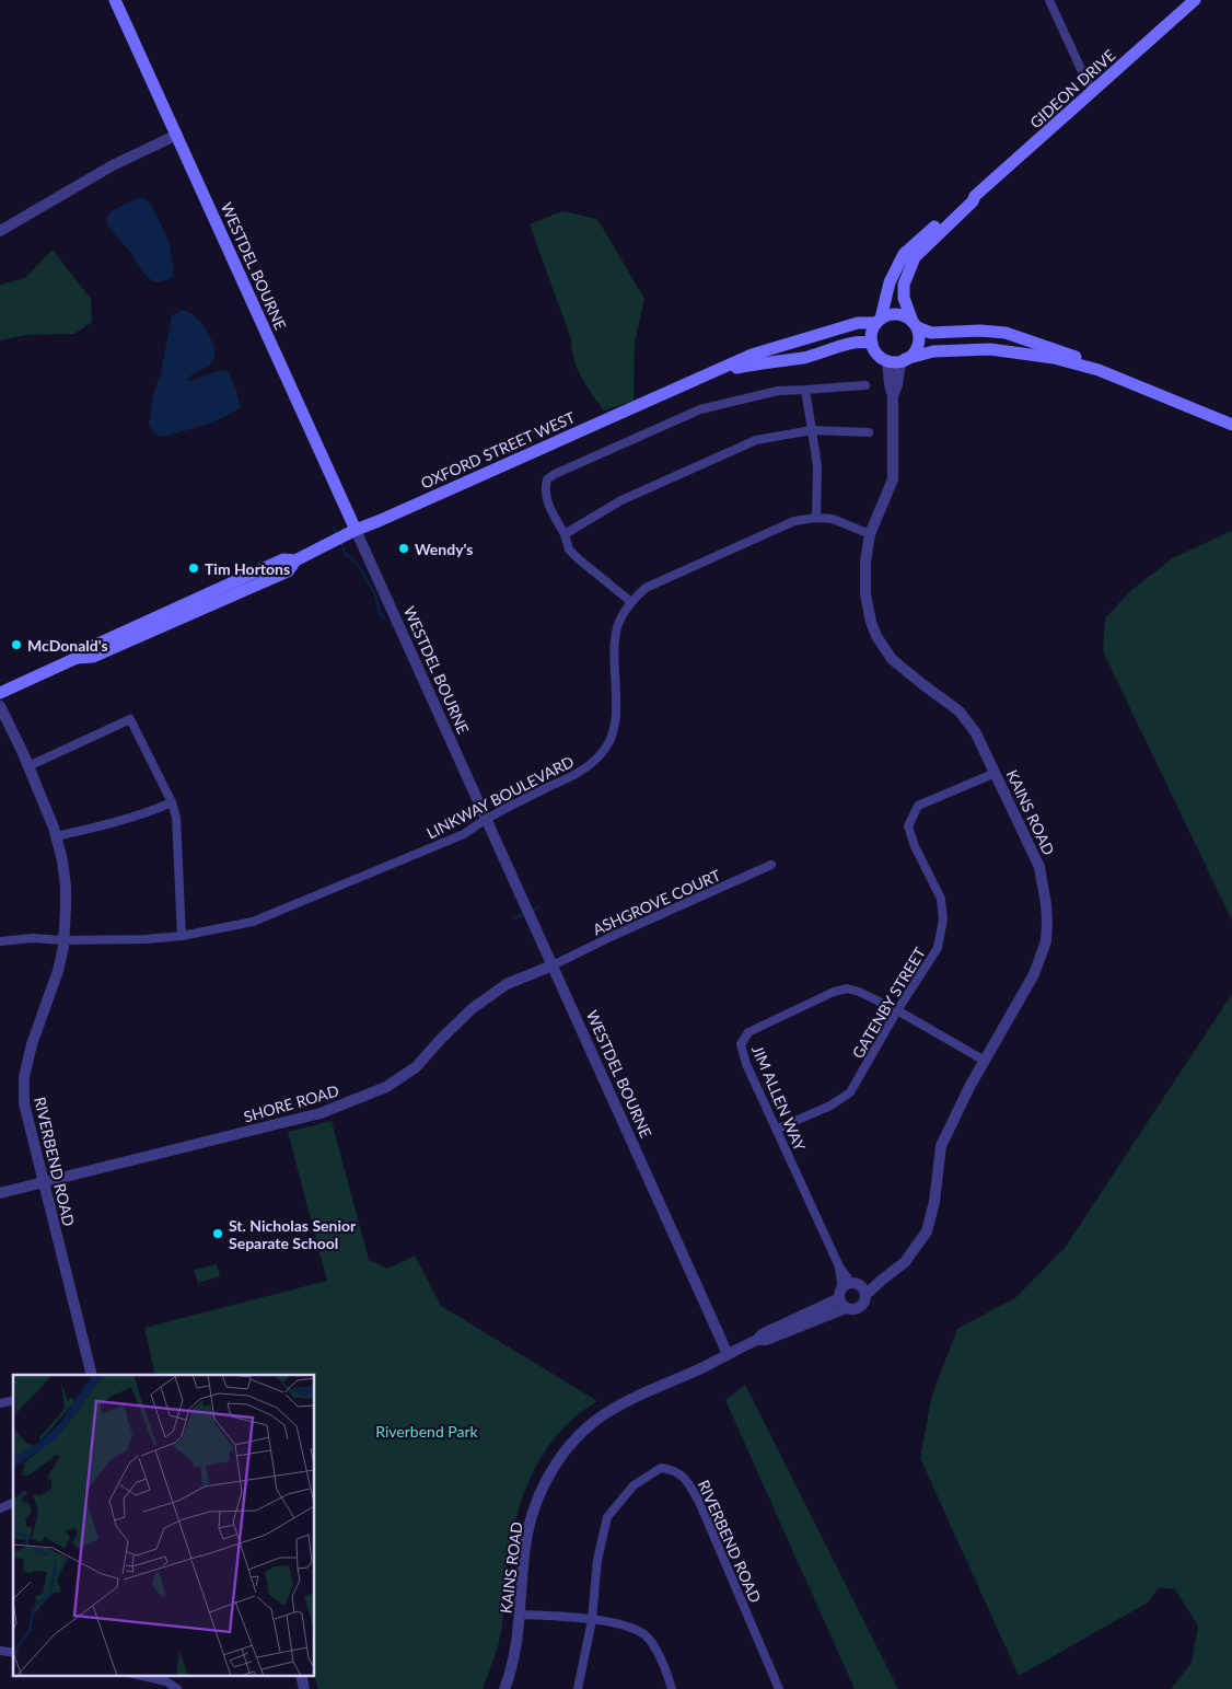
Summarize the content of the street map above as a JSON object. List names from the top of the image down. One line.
{"streets":{"main road":["GIDEON DRIVE","WESTDEL BOURNE","OXFORD STREET WEST"],"street":["LINKWAY BOULEVARD","KAINS ROAD","ASHGROVE COURT","GATENBY STREET","JIM ALLEN WAY","SHORE ROAD","RIVERBEND ROAD"]},"crossings":[["GIDEON DRIVE","OXFORD STREET WEST"],["GIDEON DRIVE","KAINS ROAD"],["WESTDEL BOURNE","OXFORD STREET WEST"],["WESTDEL BOURNE","LINKWAY BOULEVARD"],["WESTDEL BOURNE","KAINS ROAD"],["WESTDEL BOURNE","ASHGROVE COURT"],["WESTDEL BOURNE","SHORE ROAD"],["OXFORD STREET WEST","KAINS ROAD"],["LINKWAY BOULEVARD","KAINS ROAD"],["LINKWAY BOULEVARD","RIVERBEND ROAD"],["KAINS ROAD","GATENBY STREET"],["KAINS ROAD","JIM ALLEN WAY"],["ASHGROVE COURT","SHORE ROAD"],["GATENBY STREET","JIM ALLEN WAY"],["SHORE ROAD","RIVERBEND ROAD"]],"parks":["Riverbend Park"],"places":["Wendy's","Tim Hortons","McDonald's","St. Nicholas Senior Separate School"]}
